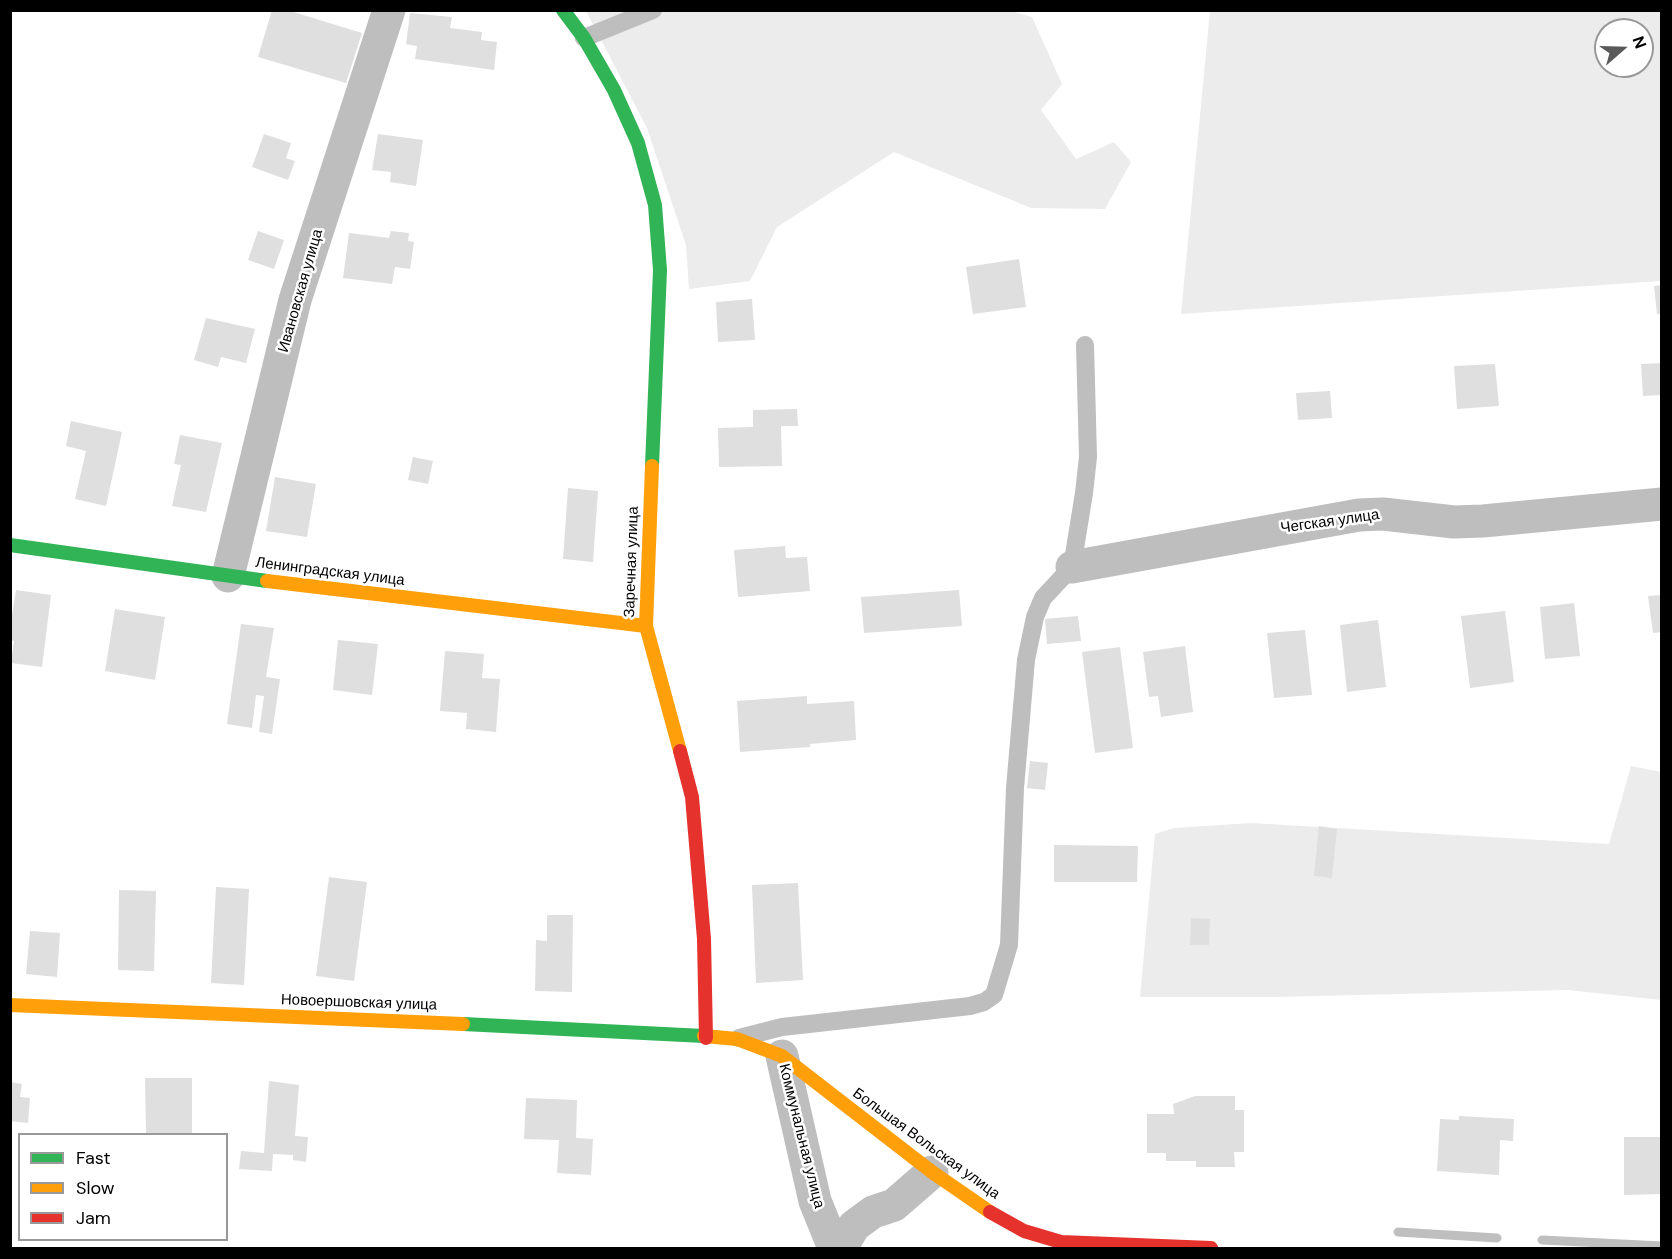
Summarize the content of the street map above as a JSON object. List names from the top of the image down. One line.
{"streets":{"street":["Ивановская улица","Чегская улица","Заречная улица","Ленинградская улица","Новоершовская улица","Коммунальная улица","Большая Вольская улица"]},"crossings":[["Ивановская улица","Ленинградская улица"],["Заречная улица","Ленинградская улица"],["Заречная улица","Новоершовская улица"],["Заречная улица","Большая Вольская улица"],["Новоершовская улица","Большая Вольская улица"],["Коммунальная улица","Большая Вольская улица"]],"legend":["Fast","Slow","Jam"],"north":"right"}
